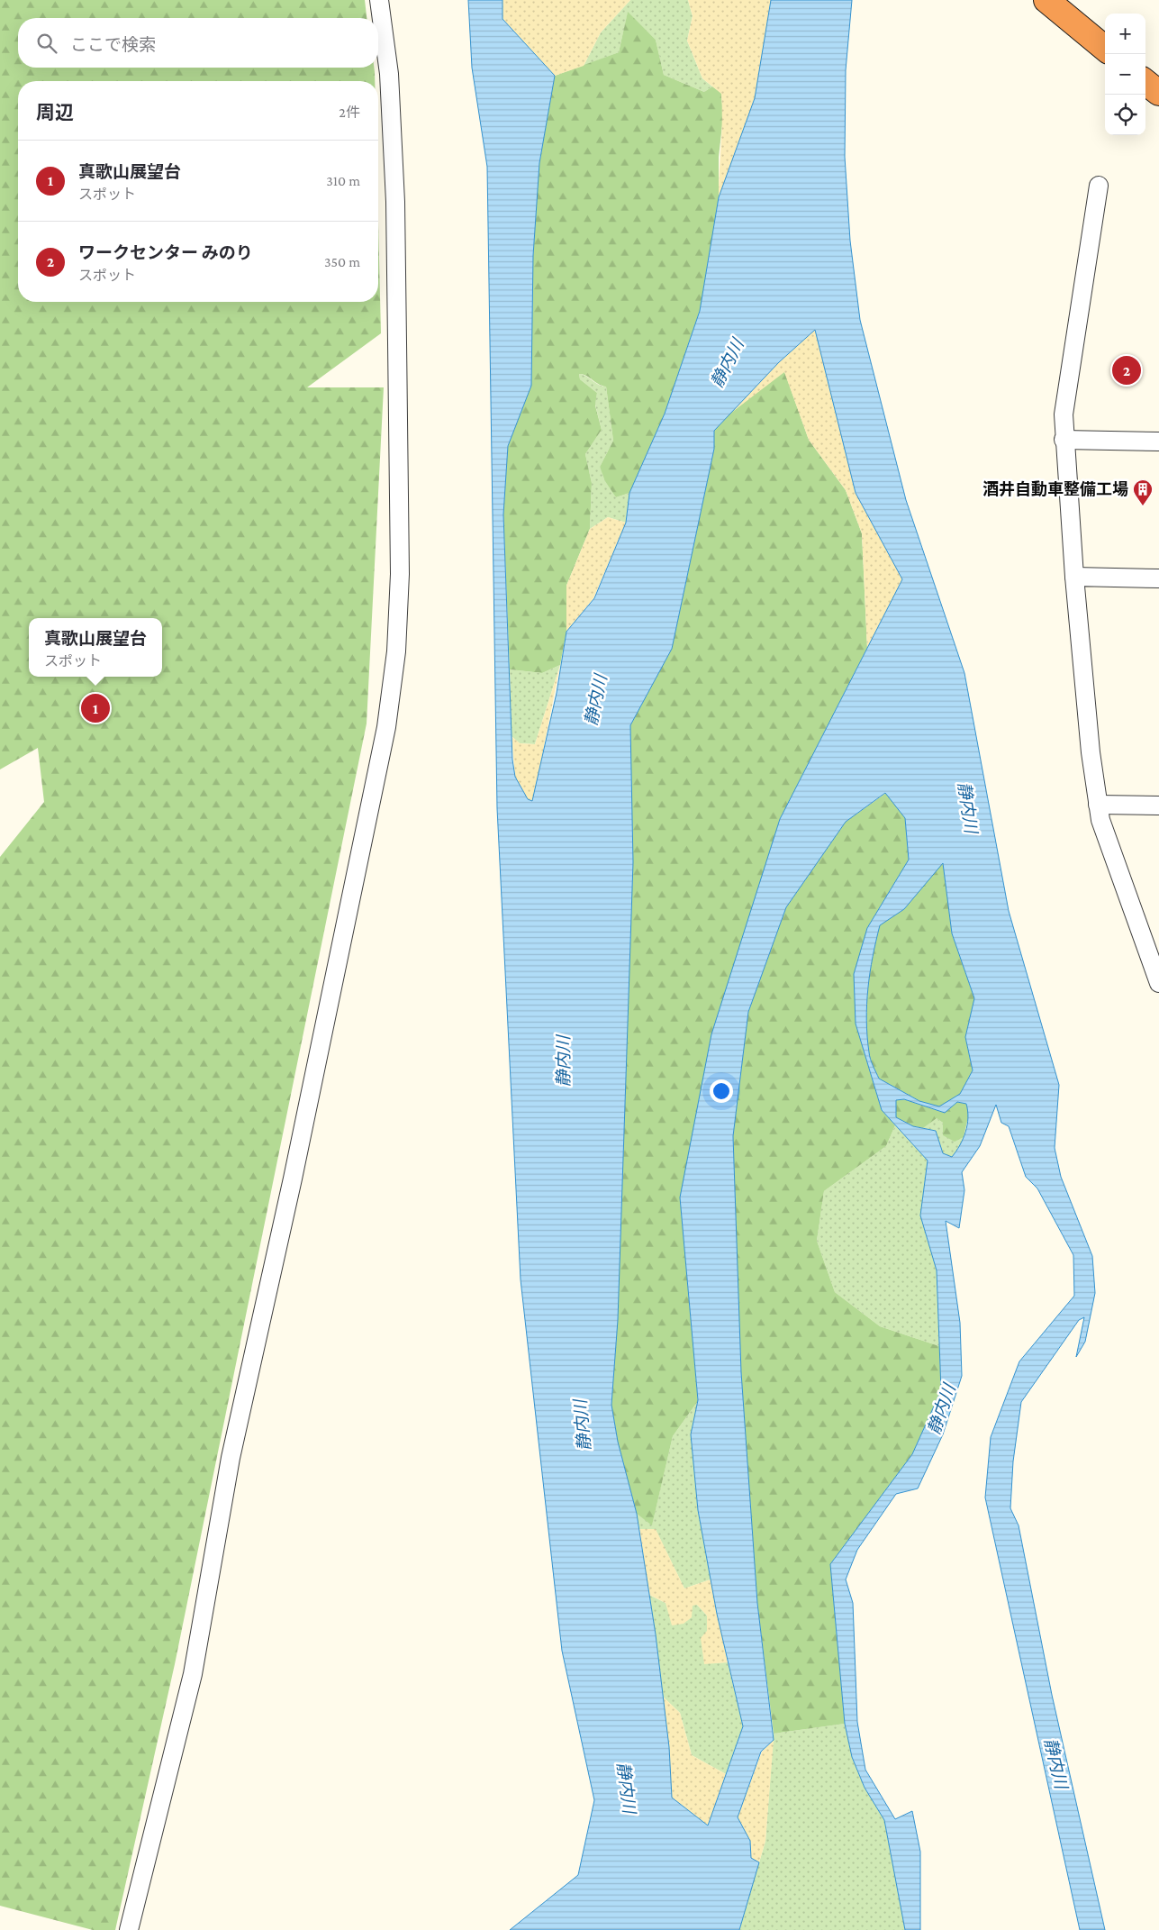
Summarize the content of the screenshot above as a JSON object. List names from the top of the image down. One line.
{"water":["静内川"],"places":{"building":["酒井自動車整備工場"]},"page":{"map_buttons":["+","−"],"search":"ここで検索","heading":["周辺","2件"],"list":[{"mark":"1","name":"真歌山展望台","note":"スポット","value":"310 m"},{"mark":"2","name":"ワークセンター みのり","note":"スポット","value":"350 m"}],"pins":["2","1"],"popup":["真歌山展望台","スポット"]}}
